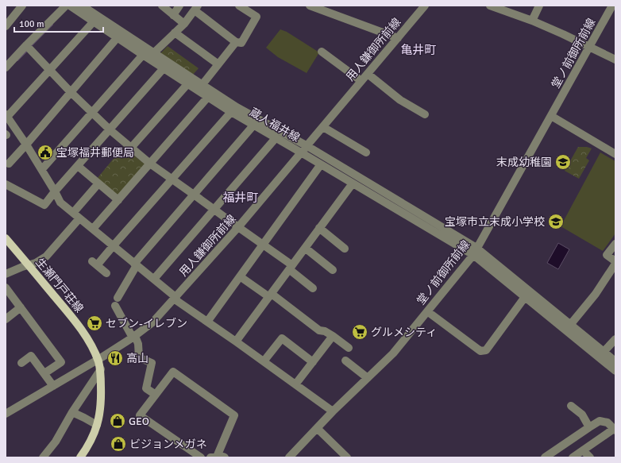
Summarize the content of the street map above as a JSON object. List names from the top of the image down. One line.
{"streets":{"main road":["生瀬門戸荘線"],"street":["用人鎌御所前線","堂ノ前御所前線","蔵人福井線"]},"crossings":[["用人鎌御所前線","蔵人福井線"],["用人鎌御所前線","生瀬門戸荘線"],["堂ノ前御所前線","蔵人福井線"]],"districts":["亀井町","福井町"],"places":{"public building":["宝塚福井郵便局"],"school or university":["末成幼稚園","宝塚市立末成小学校"],"supermarket":["セブン-イレブン","グルメシティ"],"restaurant":["高山"],"shop":["GEO","ビジョンメガネ"]},"scale_bar":"100 m"}
